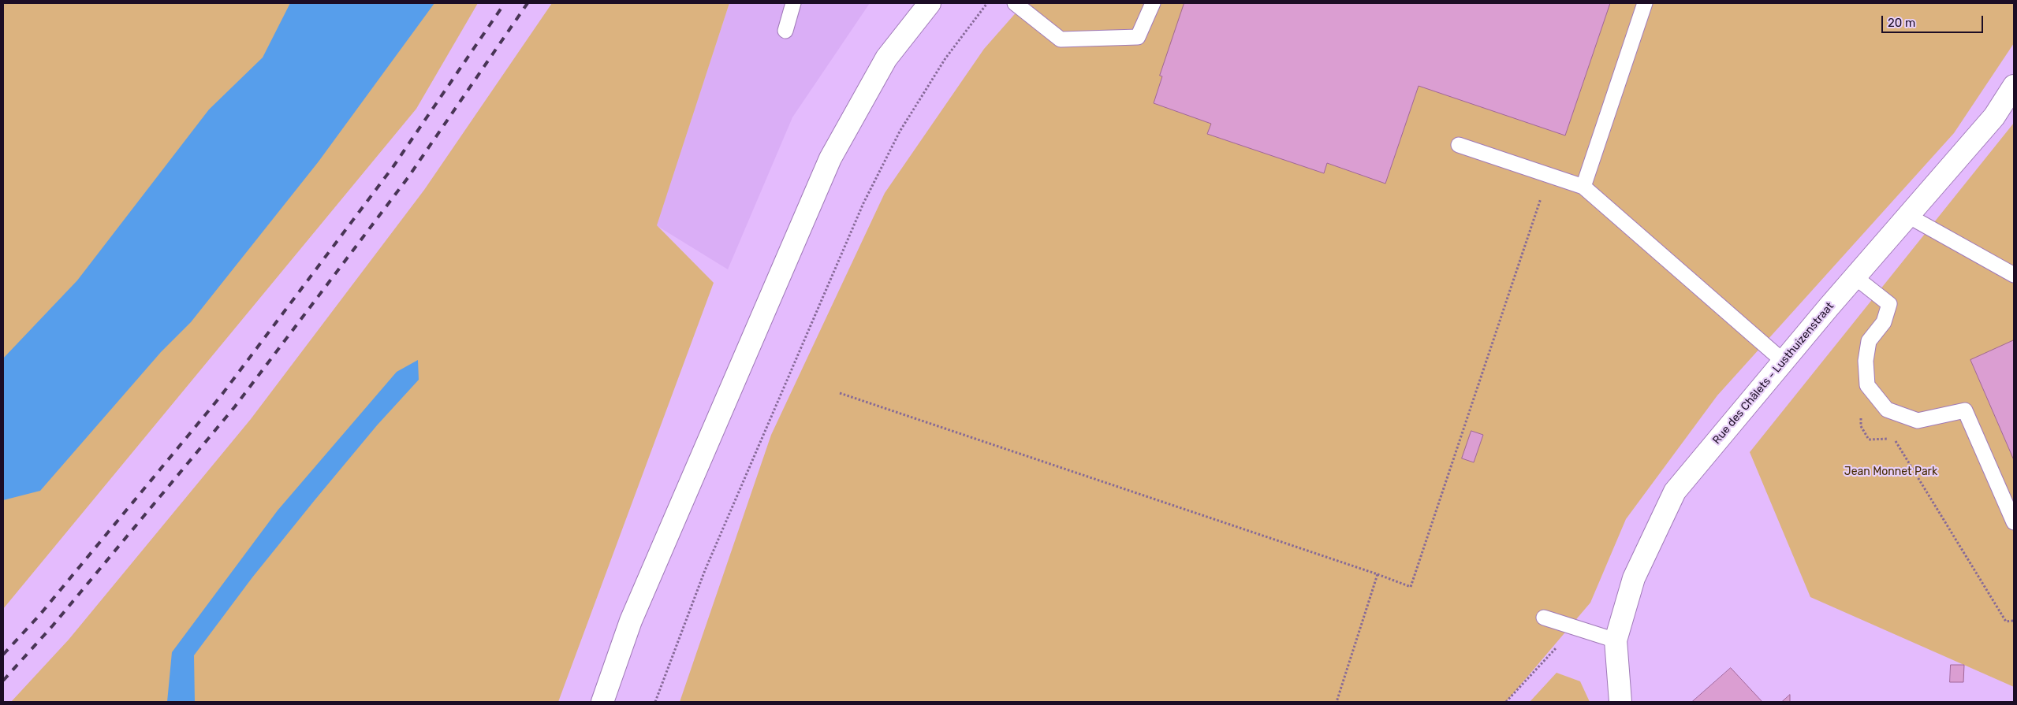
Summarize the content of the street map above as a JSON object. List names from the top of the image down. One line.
{"streets":{"street":["Rue des Châlets - Lusthuizenstraat"]},"parks":["Jean Monnet Park"],"scale_bar":"20 m"}
